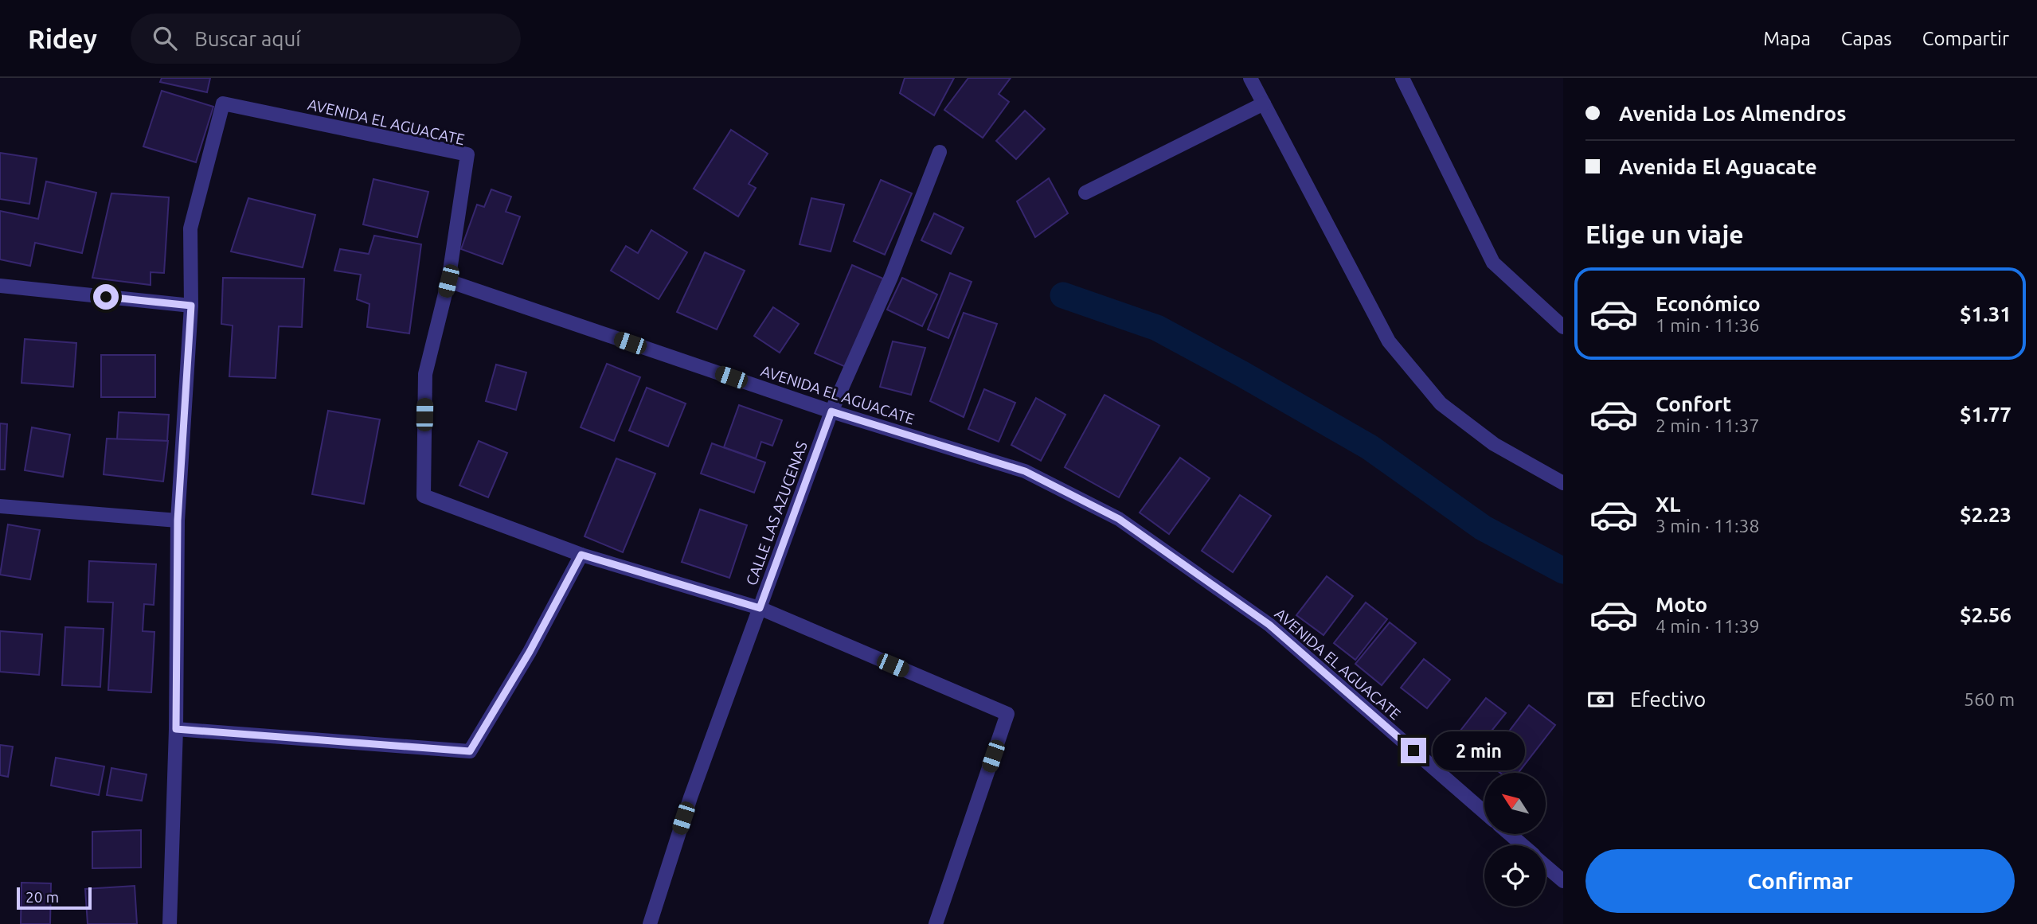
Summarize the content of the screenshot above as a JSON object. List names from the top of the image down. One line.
{"streets":{"street":["AVENIDA EL AGUACATE","CALLE LAS AZUCENAS"]},"crossings":[["AVENIDA EL AGUACATE","CALLE LAS AZUCENAS"]],"scale_bar":"20 m","north":"top left","page":{"header":"Ridey","search":"Buscar aquí","nav":["Mapa","Capas","Compartir"],"banner":["Avenida Los Almendros","Avenida El Aguacate"],"heading":"Elige un viaje","list":[{"name":"Económico","note":"1 min · 11:36","value":"$1.31"},{"name":"Confort","note":"2 min · 11:37","value":"$1.77"},{"name":"XL","note":"3 min · 11:38","value":"$2.23"},{"name":"Moto","note":"4 min · 11:39","value":"$2.56"}],"pay":["Efectivo","560 m"],"bubble":"2 min","buttons":"Confirmar","scale":"20 m"}}
